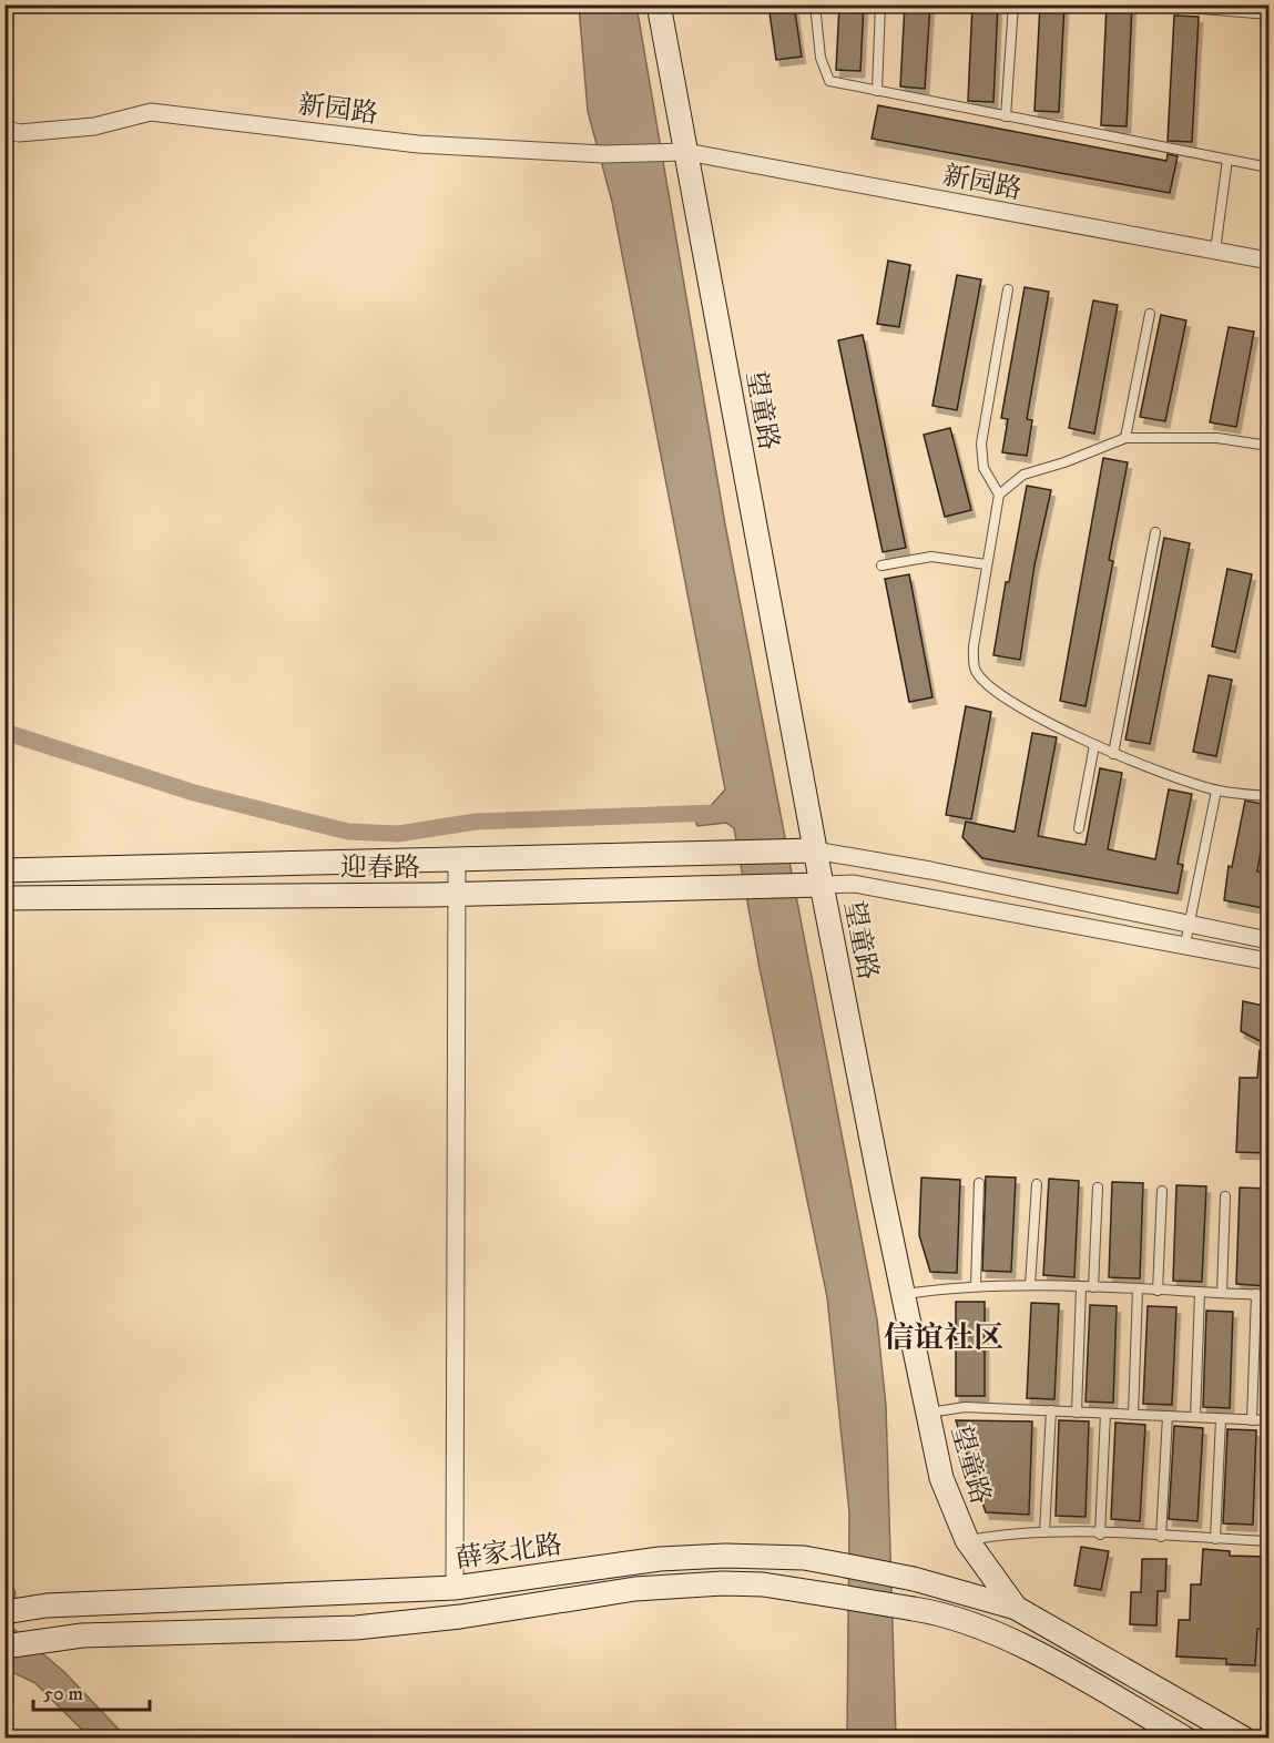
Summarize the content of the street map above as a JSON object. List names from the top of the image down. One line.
{"streets":{"main road":["望童路","迎春路","薛家北路"],"street":["新园路"]},"crossings":[["新园路","望童路"],["望童路","迎春路"],["望童路","薛家北路"]],"districts":["信谊社区"],"scale_bar":"50 m"}
